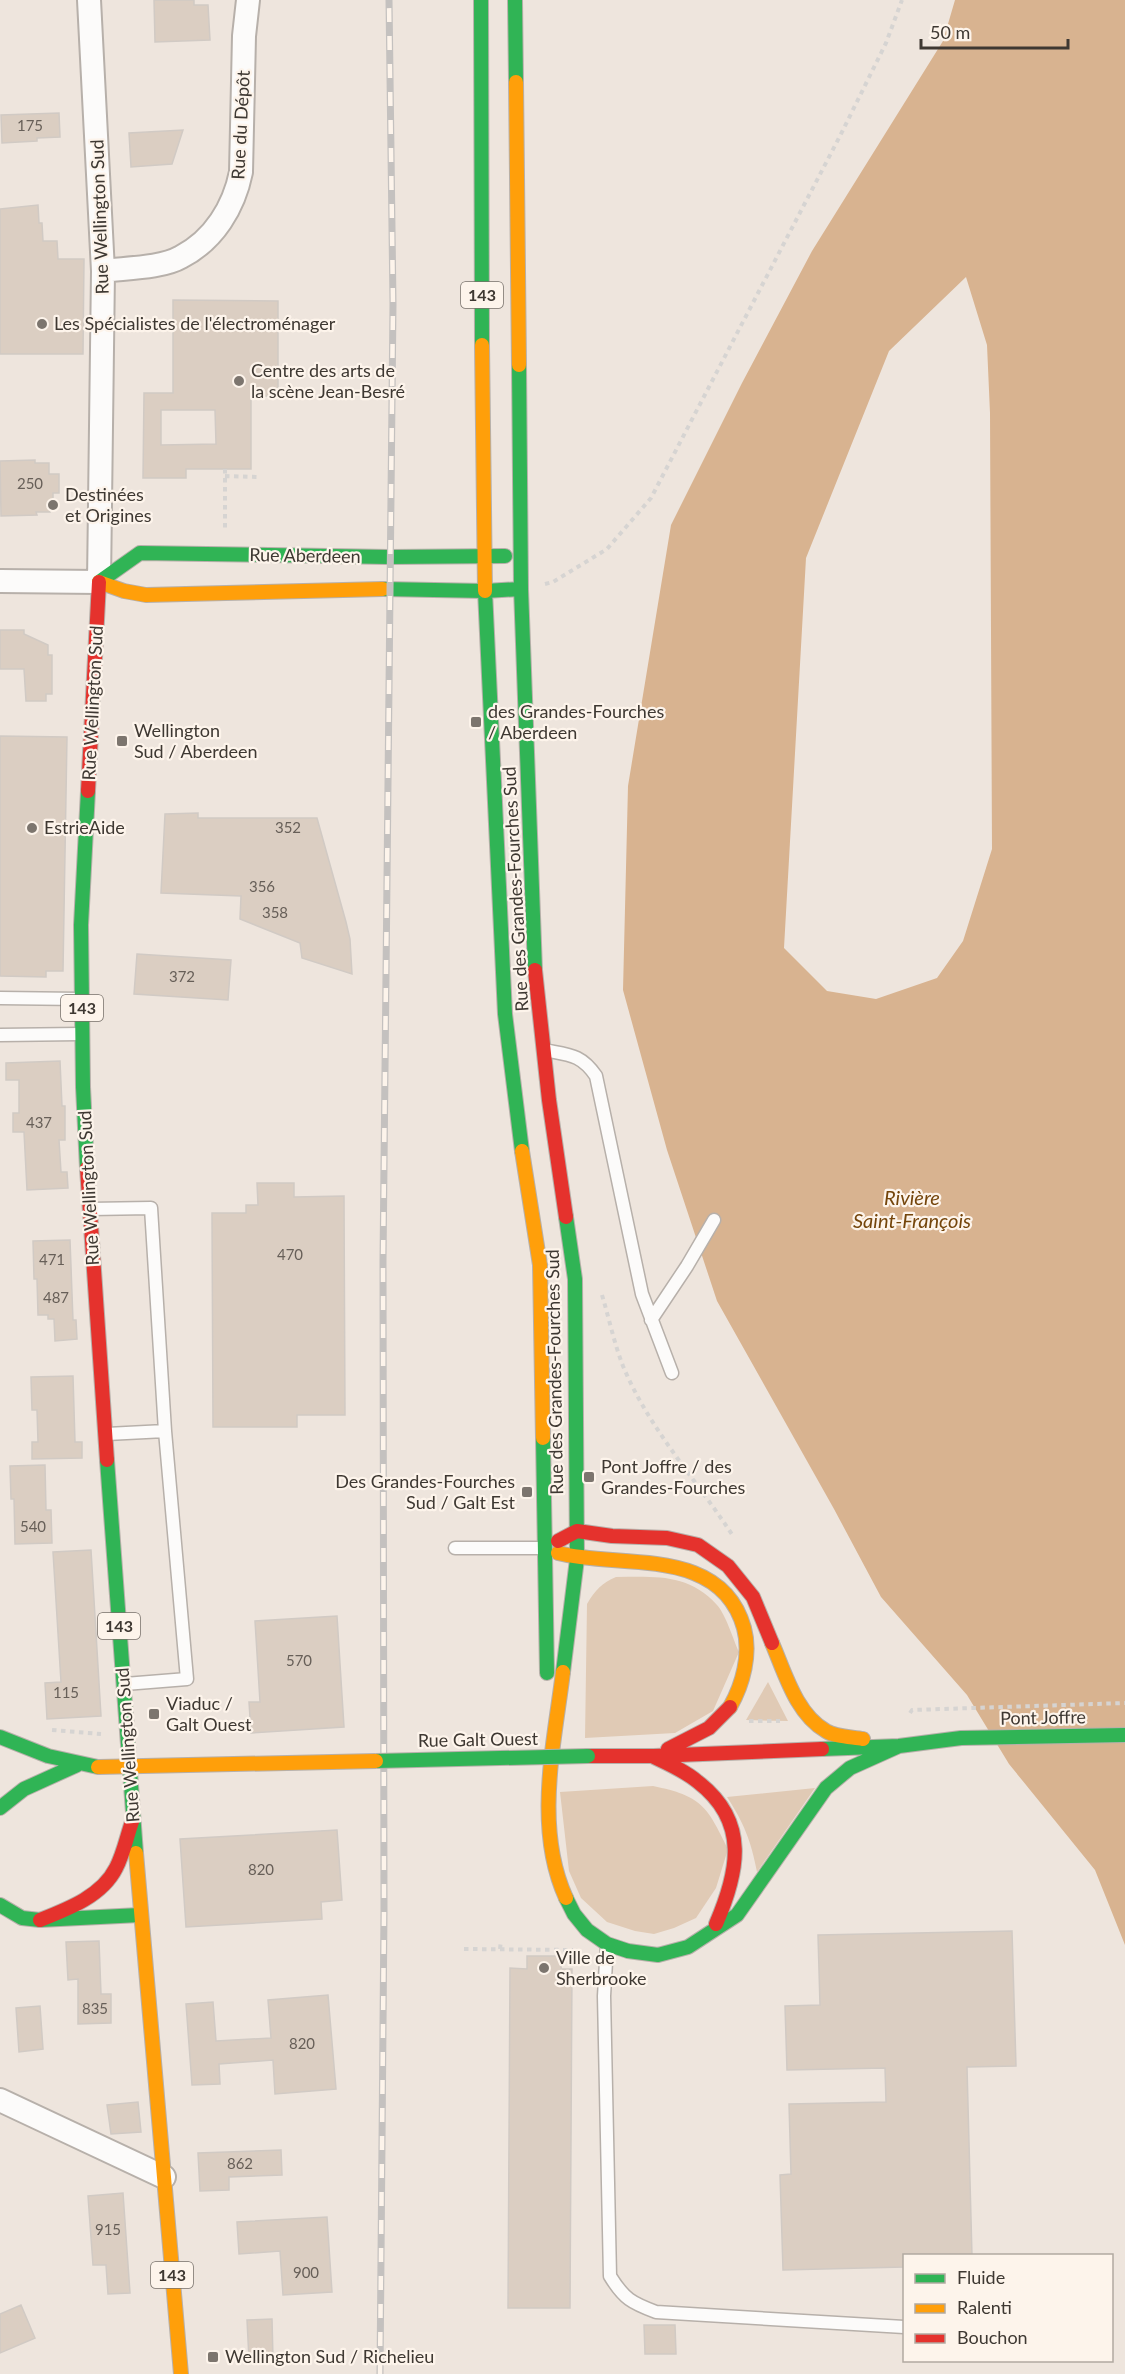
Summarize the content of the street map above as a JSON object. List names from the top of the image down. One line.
{"streets":{"main road":["Rue Wellington Sud","143","Rue Aberdeen","Rue des Grandes-Fourches Sud","Pont Joffre","Rue Galt Ouest"],"street":["Rue du Dépôt"]},"crossings":[["Rue du Dépôt","Rue Wellington Sud"],["Rue Wellington Sud","Rue Aberdeen"],["Rue Aberdeen","Rue des Grandes-Fourches Sud"],["Rue des Grandes-Fourches Sud","Rue Galt Ouest"],["Pont Joffre","Rue Galt Ouest"]],"water":["Rivière Saint-François"],"places":{"other":["Les Spécialistes de l'électroménager","Centre des arts de la scène Jean-Besré","Destinées et Origines","EstrieAide","Ville de Sherbrooke"],"transit":["des Grandes-Fourches / Aberdeen","Wellington Sud / Aberdeen","Pont Joffre / des Grandes-Fourches","Des Grandes-Fourches Sud / Galt Est","Viaduc / Galt Ouest","Wellington Sud / Richelieu"]},"house_numbers":["175","250","352","356","358","372","437","470","471","487","540","570","115","820","835","820","862","915","900"],"legend":["Fluide","Ralenti","Bouchon"],"scale_bar":"50 m"}
